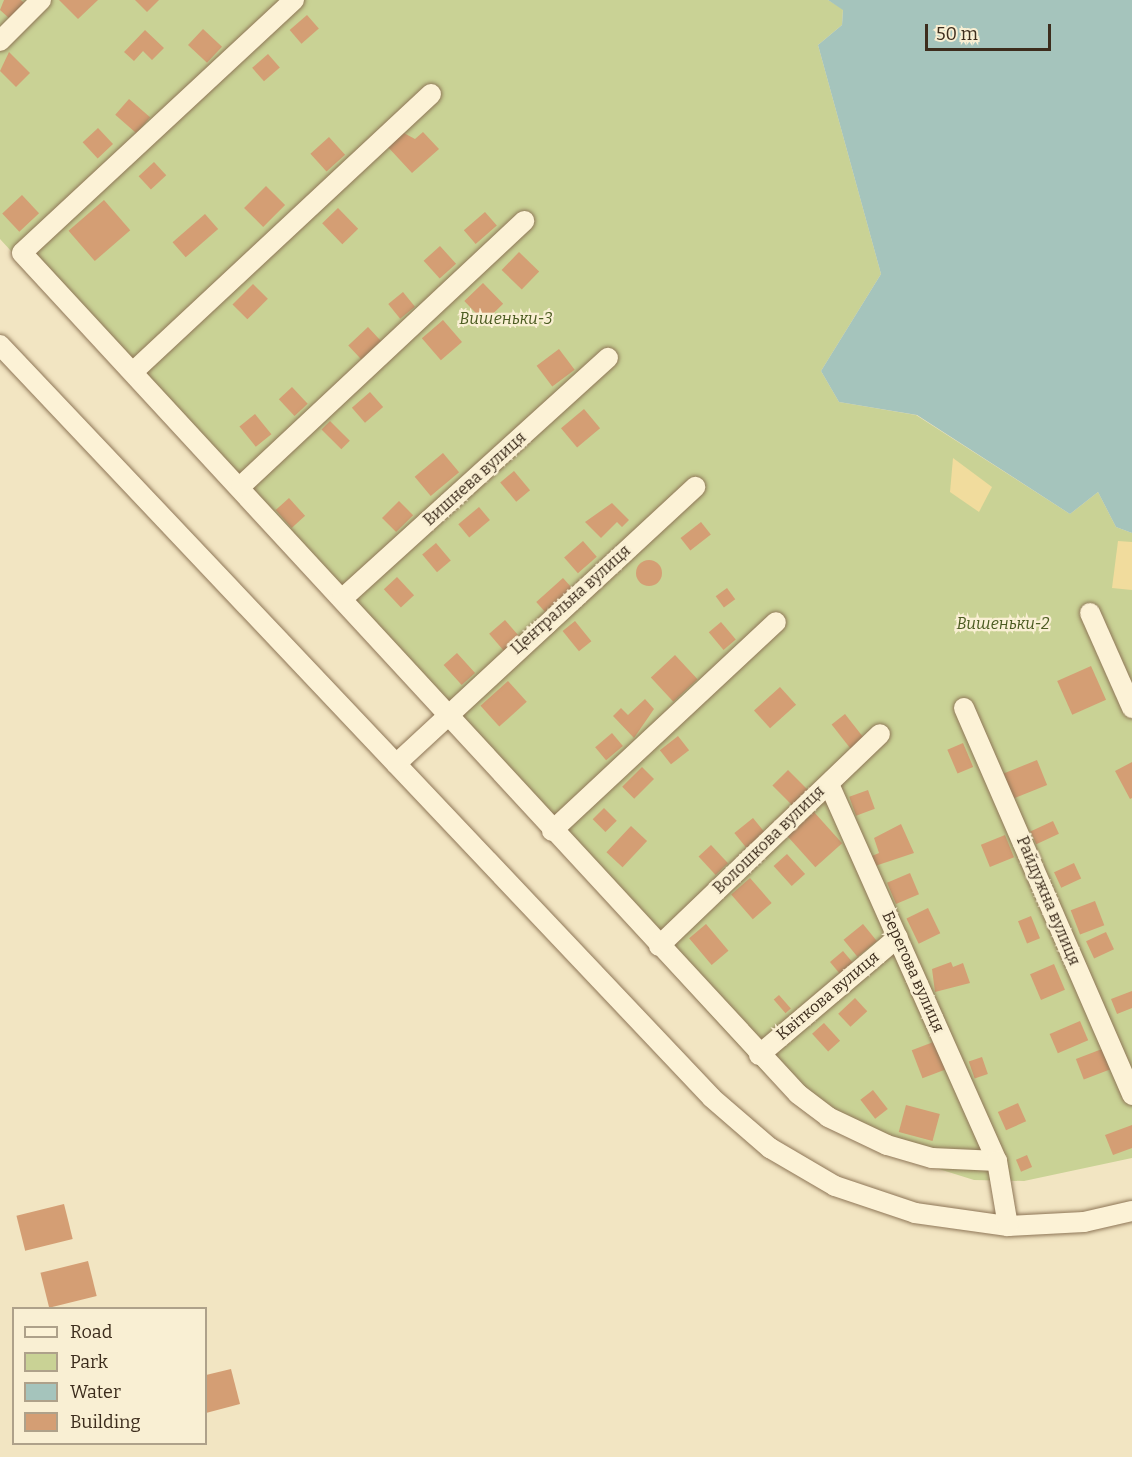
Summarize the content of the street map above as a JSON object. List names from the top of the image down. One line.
{"streets":{"street":["Вишнева вулиця","Центральна вулиця","Волошкова вулиця","Райдужна вулиця","Берегова вулиця","Квіткова вулиця"]},"crossings":[["Волошкова вулиця","Берегова вулиця"],["Берегова вулиця","Квіткова вулиця"]],"parks":["Вишеньки-3","Вишеньки-2"],"legend":["Road","Park","Water","Building"],"scale_bar":"50 m"}
